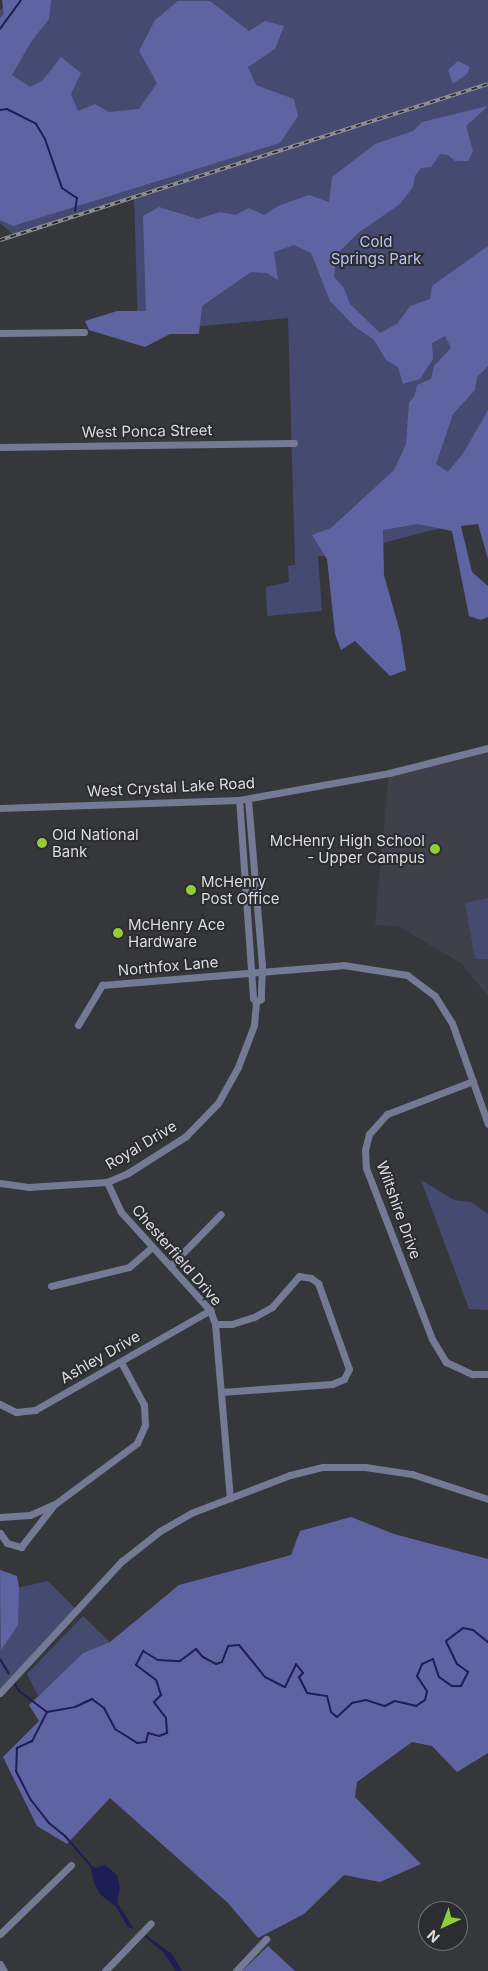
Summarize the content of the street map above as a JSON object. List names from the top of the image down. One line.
{"streets":{"street":["West Ponca Street","West Crystal Lake Road","Northfox Lane","Royal Drive","Wiltshire Drive","Chesterfield Drive","Ashley Drive"]},"crossings":[["West Crystal Lake Road","Royal Drive"],["Northfox Lane","Royal Drive"],["Royal Drive","Chesterfield Drive"],["Chesterfield Drive","Ashley Drive"]],"parks":["Cold Springs Park"],"places":["Old National Bank","McHenry High School - Upper Campus","McHenry Post Office","McHenry Ace Hardware"],"north":"bottom left"}
